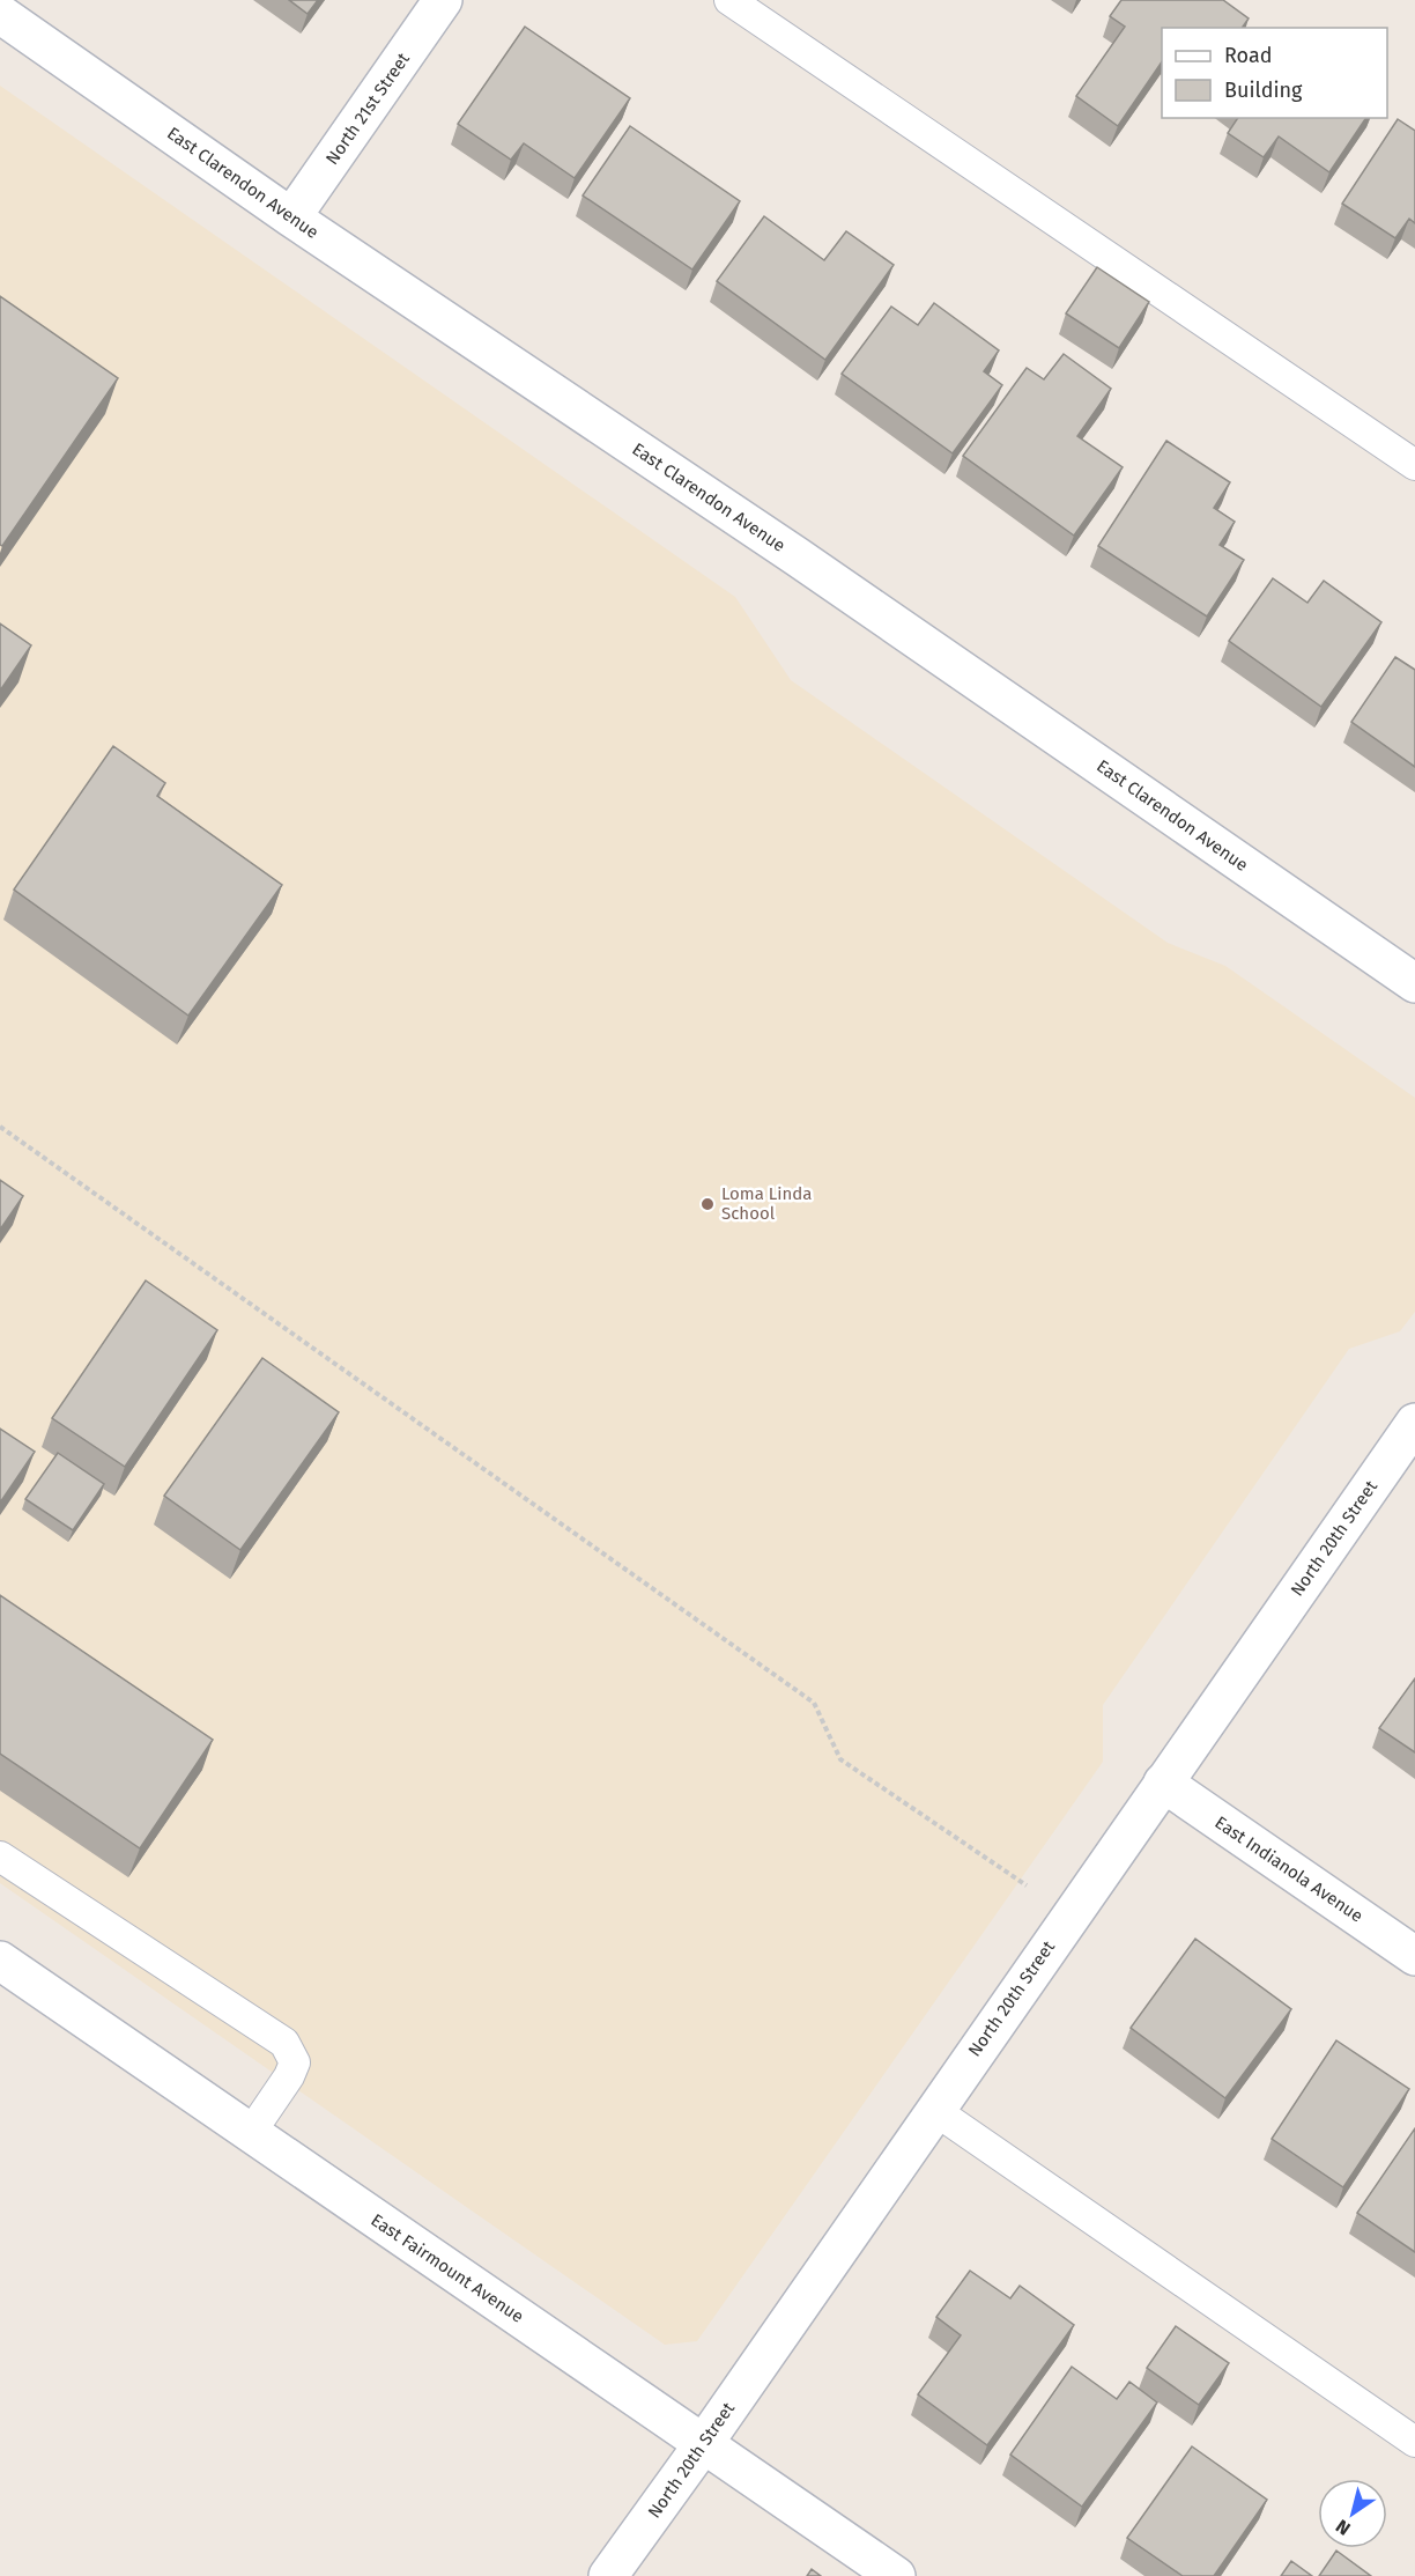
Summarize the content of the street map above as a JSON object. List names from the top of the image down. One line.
{"streets":{"street":["North 21st Street","East Clarendon Avenue","North 20th Street","East Indianola Avenue","East Fairmount Avenue"]},"crossings":[["North 21st Street","East Clarendon Avenue"],["North 20th Street","East Indianola Avenue"],["North 20th Street","East Fairmount Avenue"]],"places":["Loma Linda School"],"legend":["Road","Building"],"north":"bottom left"}
